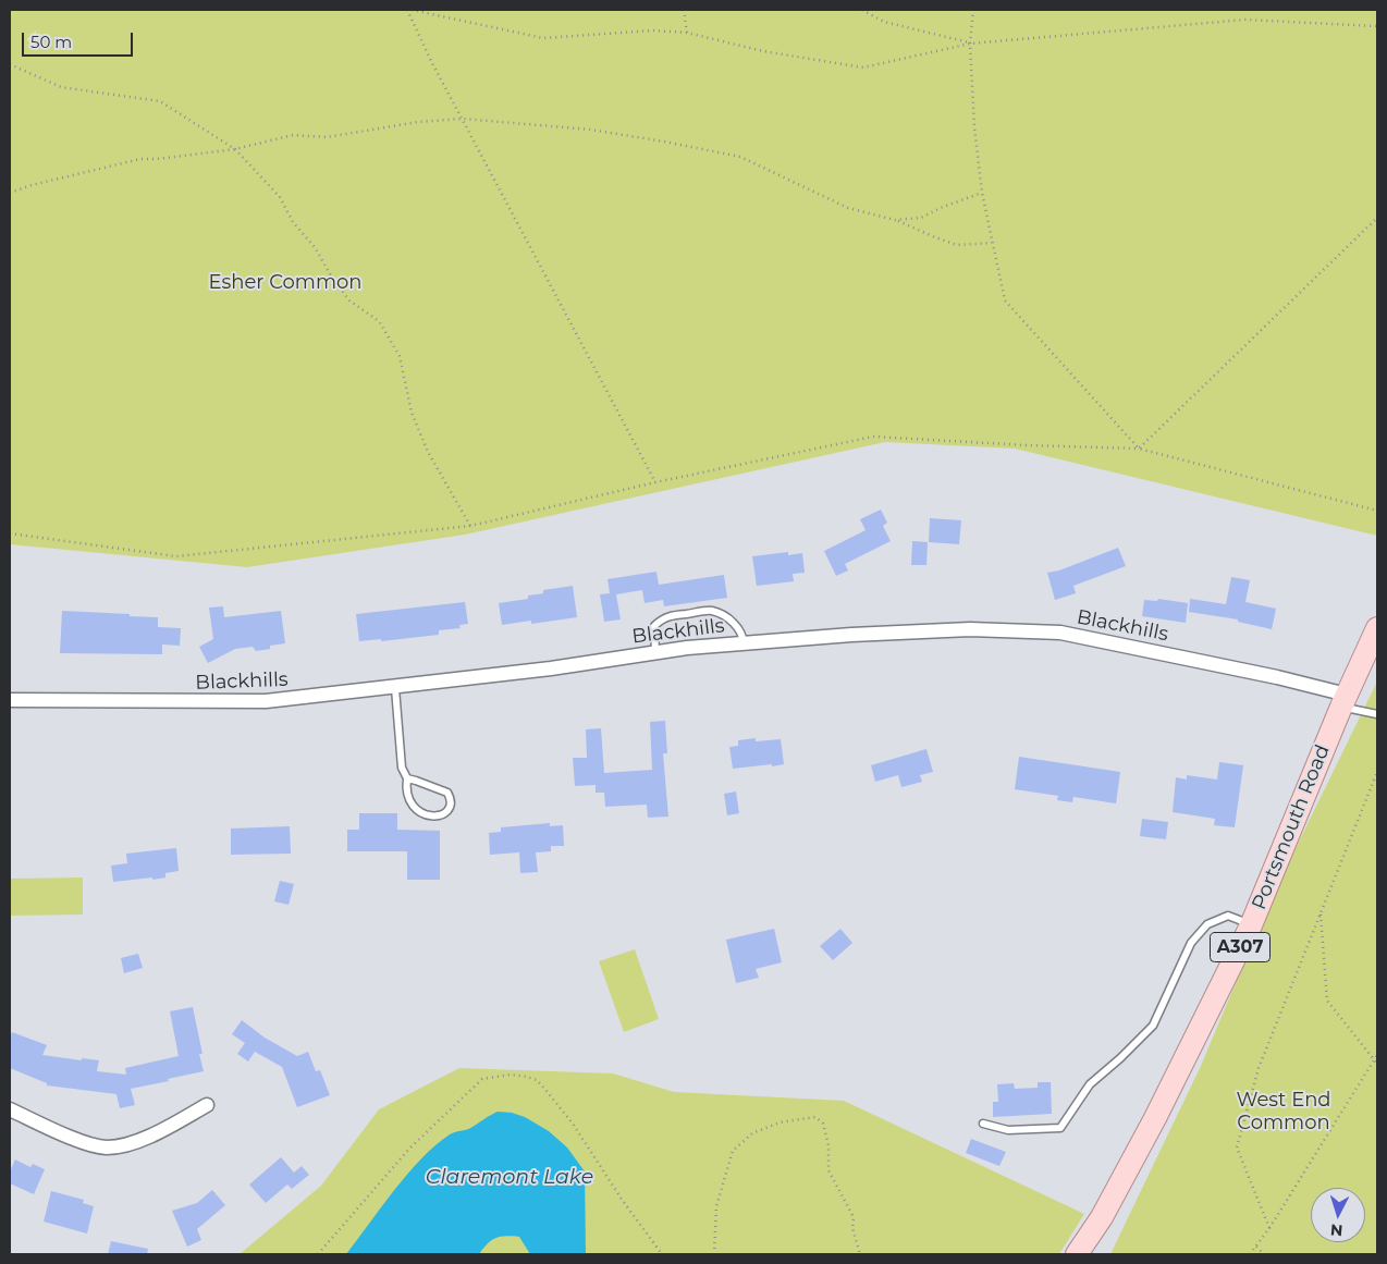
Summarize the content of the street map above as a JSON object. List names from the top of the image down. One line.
{"streets":{"main road":["Portsmouth Road","A307"],"street":["Blackhills"]},"crossings":[["Blackhills","Portsmouth Road"]],"water":["Claremont Lake"],"parks":["Esher Common","West End Common"],"scale_bar":"50 m","north":"bottom"}
